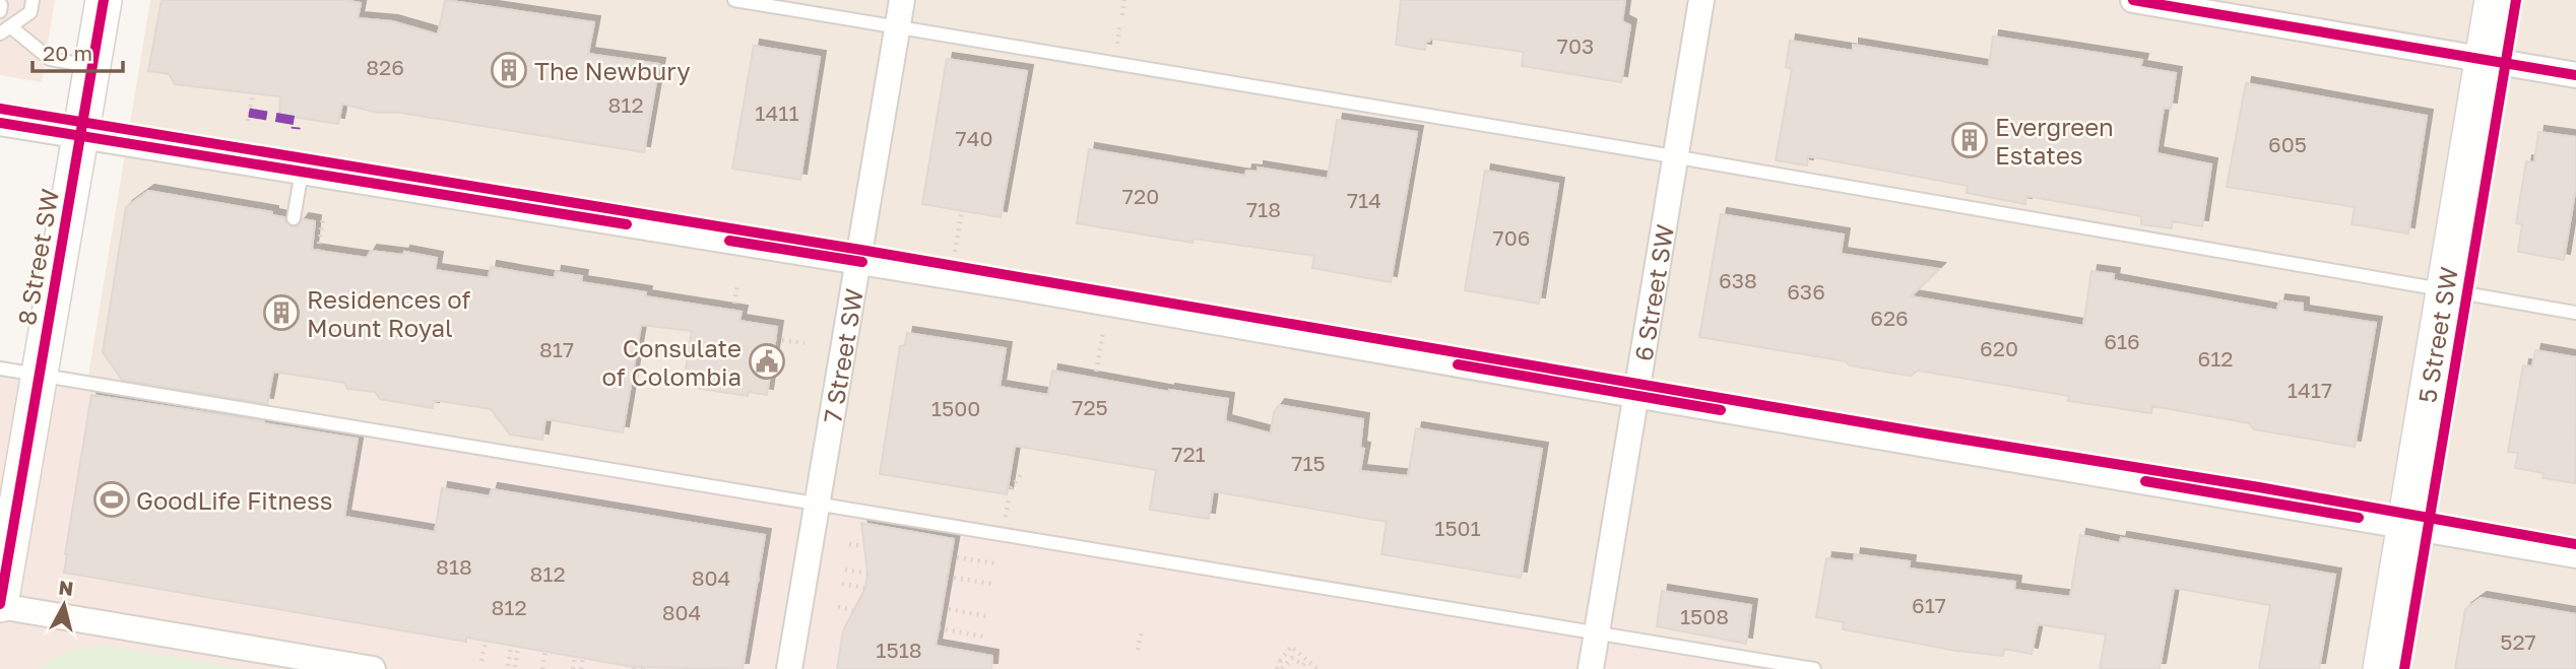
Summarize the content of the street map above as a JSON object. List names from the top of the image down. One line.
{"streets":{"street":["8 Street SW","6 Street SW","5 Street SW","7 Street SW"]},"places":{"building":["The Newbury","Evergreen Estates","Residences of Mount Royal"],"public building":["Consulate of Colombia"],"sports":["GoodLife Fitness"]},"house_numbers":["703","826","812","1411","740","605","720","714","718","706","638","636","626","616","620","817","612","1417","725","1500","721","715","1501","818","812","804","617","812","804","1508","527","1518"],"scale_bar":"20 m","north":"top"}
